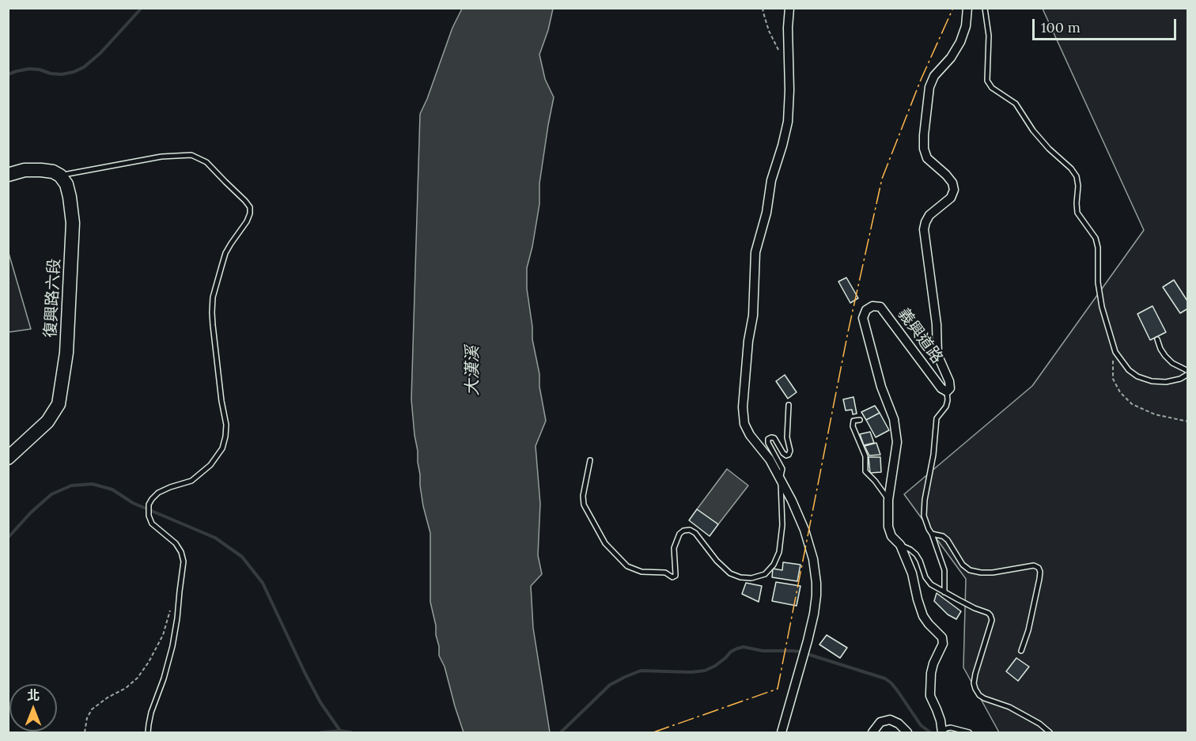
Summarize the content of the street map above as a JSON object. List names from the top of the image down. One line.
{"streets":{"main road":["復興路六段"],"street":["義興道路"]},"water":["大漢溪"],"scale_bar":"100 m","north":"top"}
